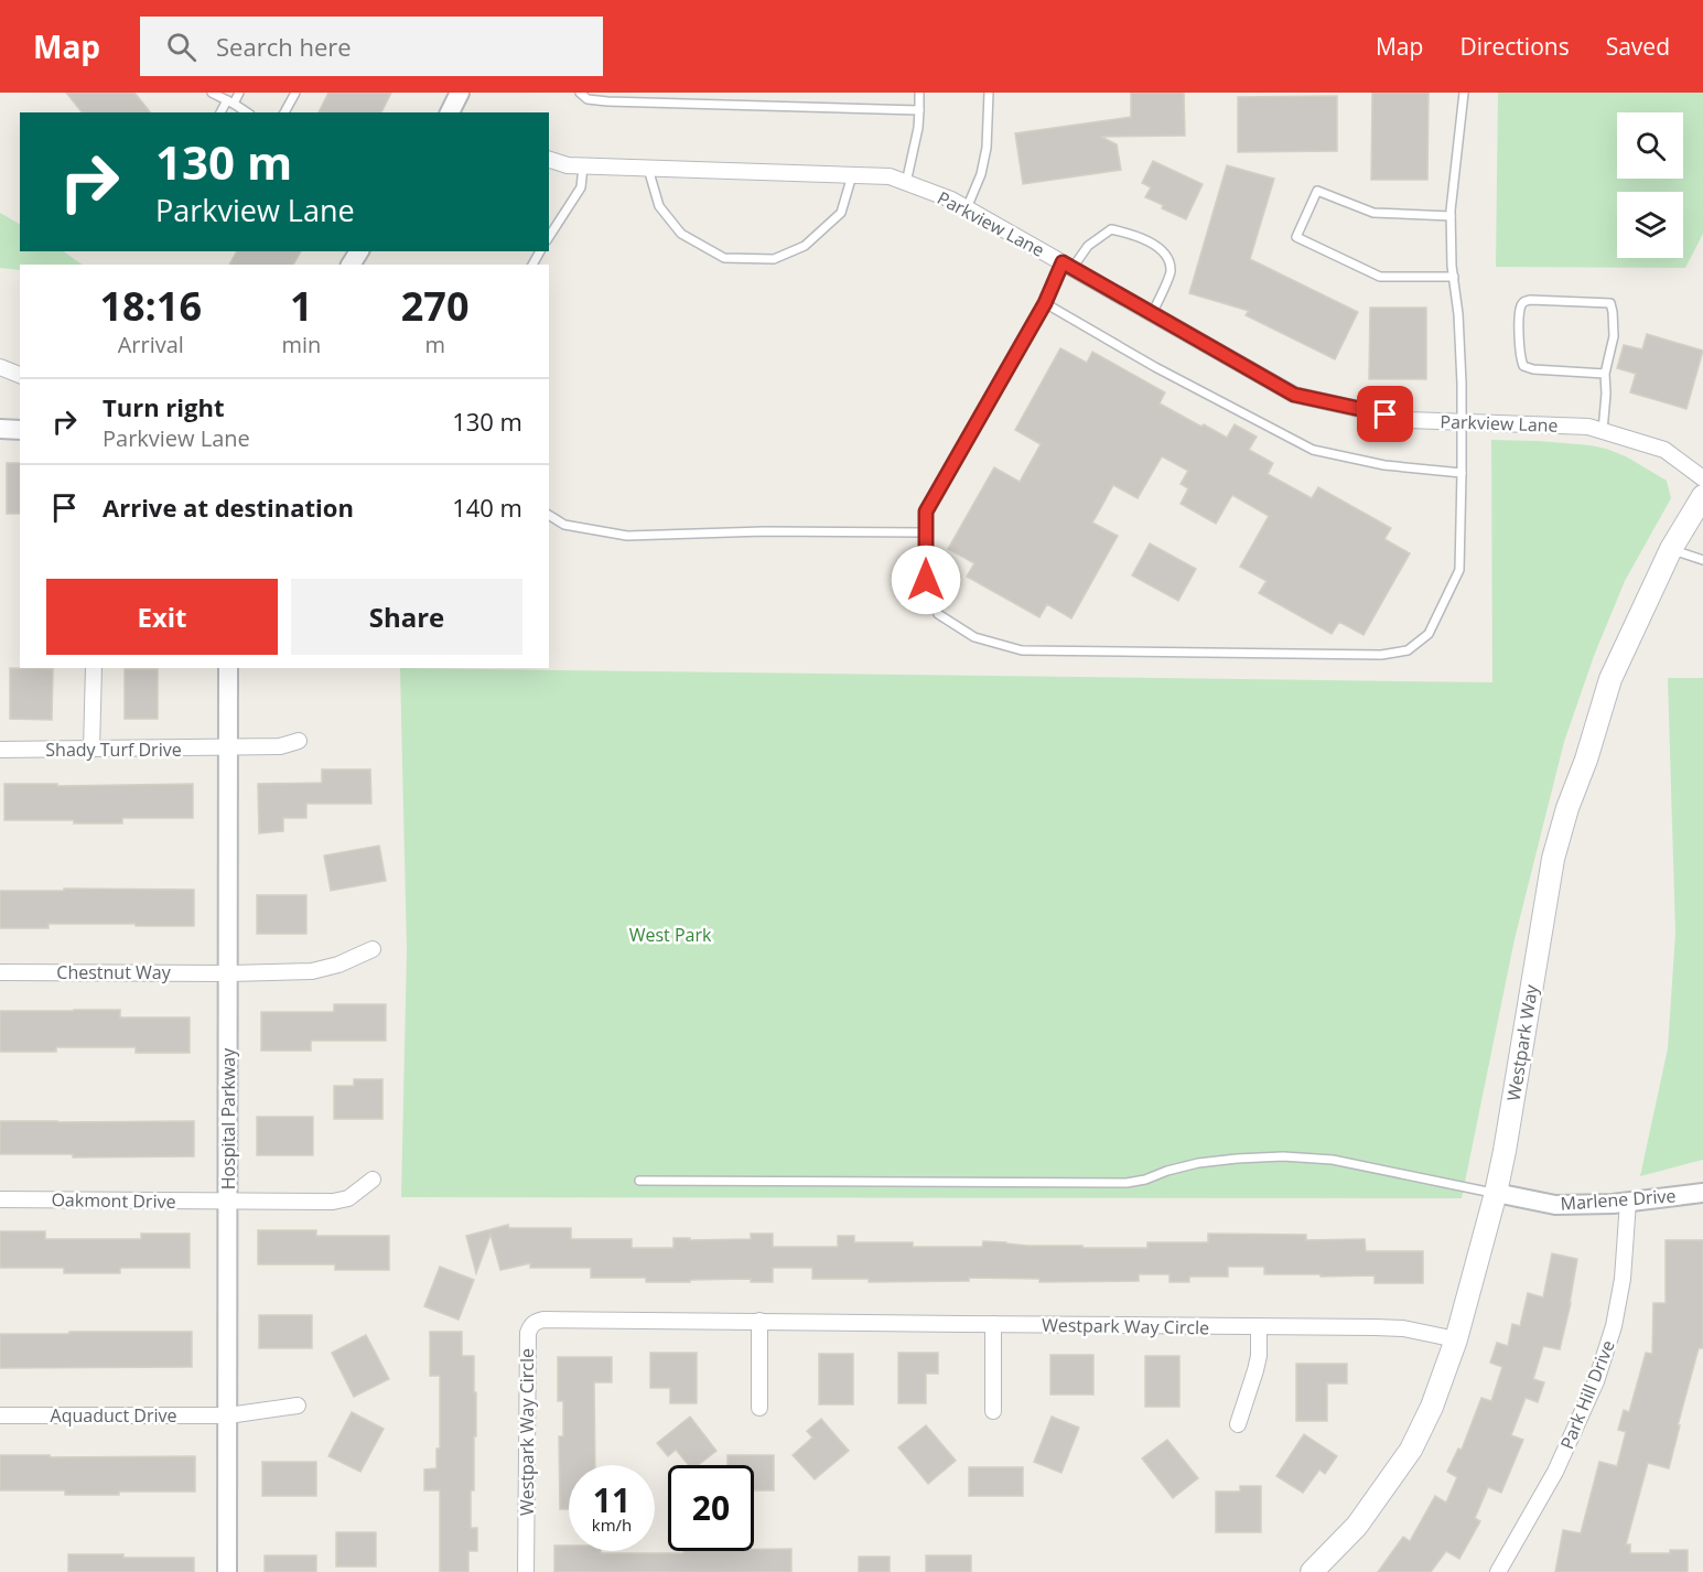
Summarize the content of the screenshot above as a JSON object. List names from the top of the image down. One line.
{"streets":{"main road":["Westpark Way"],"street":["Parkview Lane","Shady Turf Drive","Chestnut Way","Hospital Parkway","Marlene Drive","Oakmont Drive","Westpark Way Circle","Park Hill Drive","Aquaduct Drive"]},"crossings":[["Shady Turf Drive","Hospital Parkway"],["Chestnut Way","Hospital Parkway"],["Westpark Way","Marlene Drive"],["Westpark Way","Westpark Way Circle"],["Hospital Parkway","Oakmont Drive"],["Hospital Parkway","Aquaduct Drive"],["Marlene Drive","Park Hill Drive"]],"parks":["West Park"],"page":{"header":"Map","search":"Search here","nav":["Map","Directions","Saved"],"turn":["130 m","Parkview Lane"],"eta":["18:16","Arrival","1","min","270","m"],"list":[{"name":"Turn right","note":"Parkview Lane","value":"130 m"},{"name":"Arrive at destination","value":"140 m"}],"buttons":["Exit","Share"],"speed":"11 km/h","limit":"20"}}
